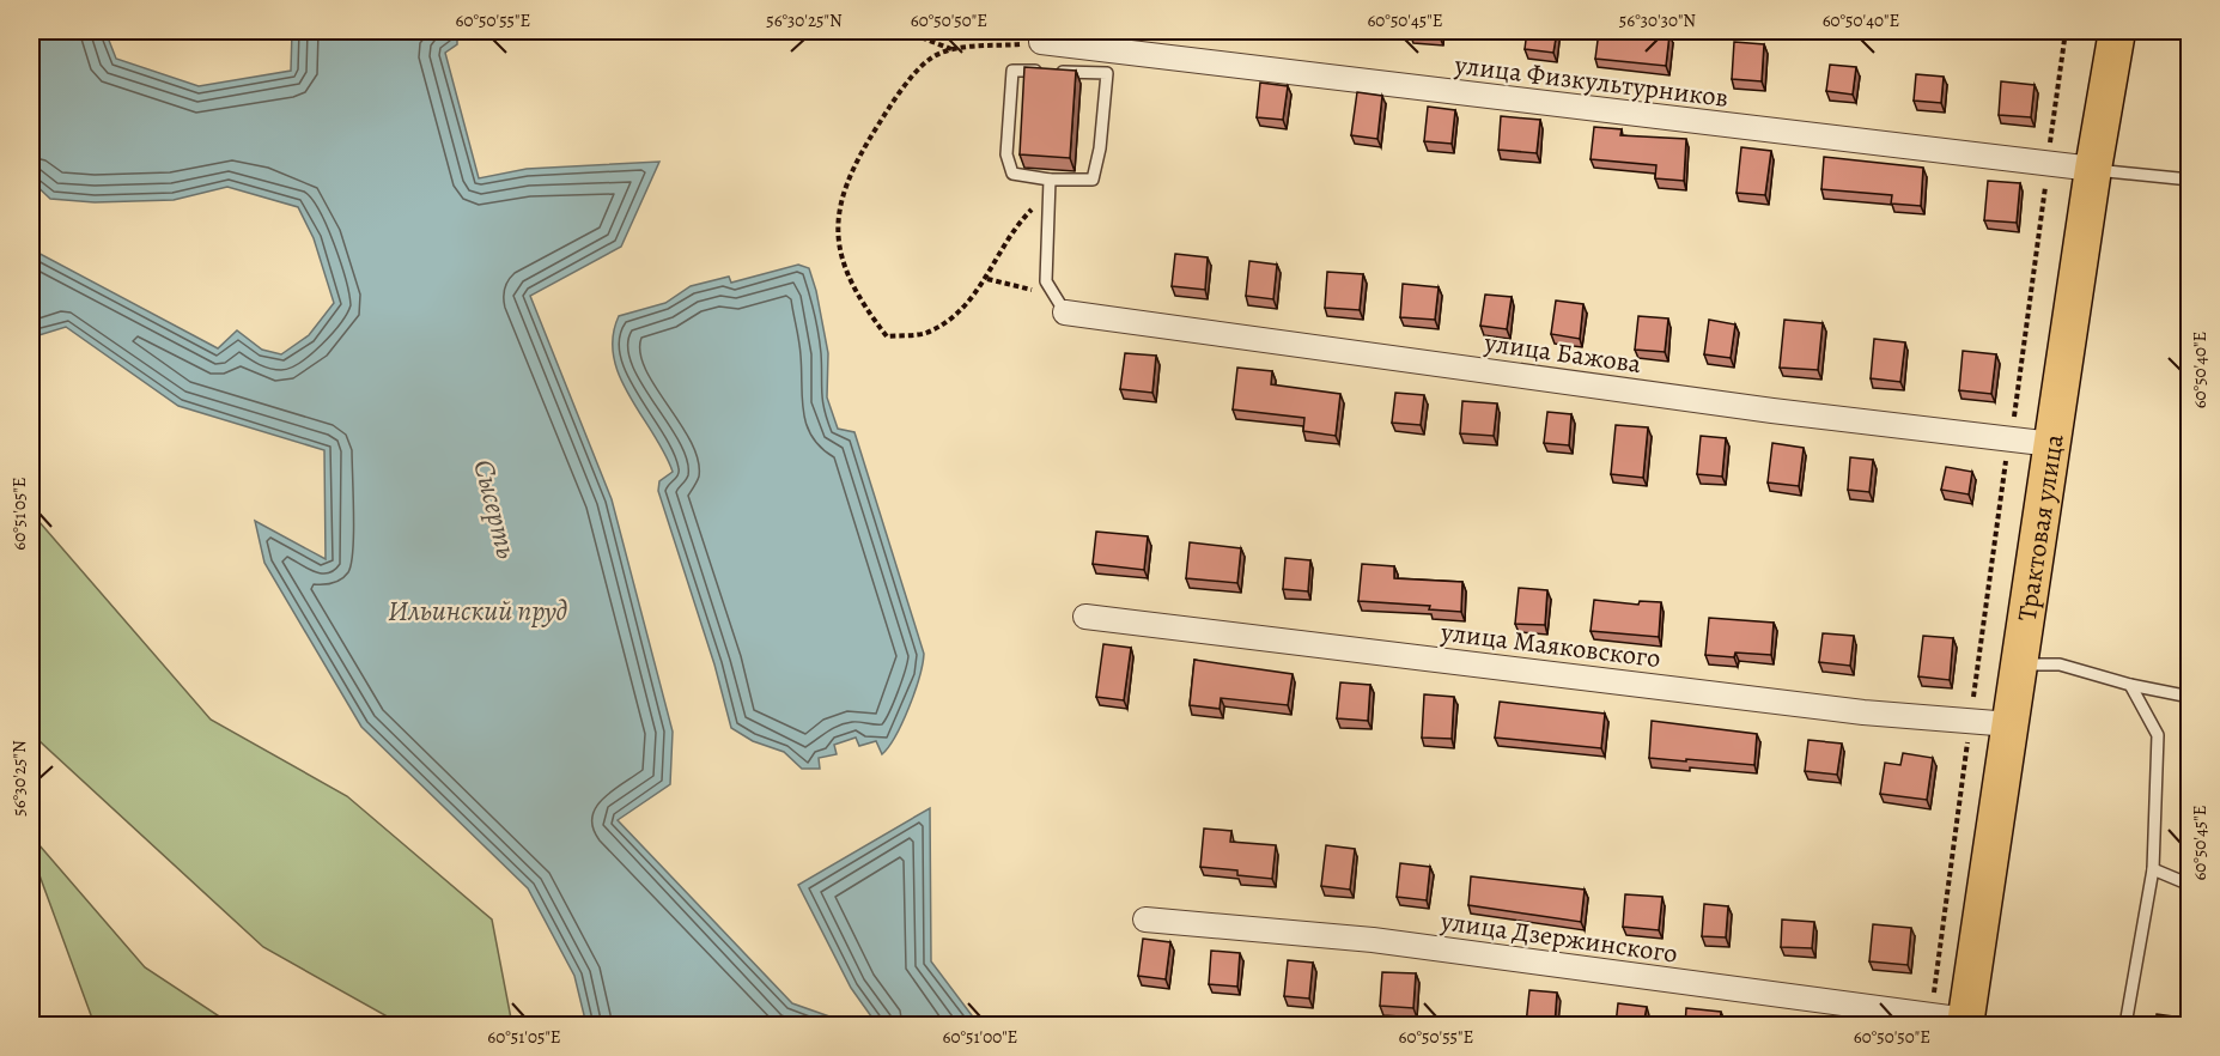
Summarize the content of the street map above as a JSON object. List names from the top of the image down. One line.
{"streets":{"main road":["Трактовая улица"],"street":["улица Физкультурников","улица Бажова","улица Маяковского","улица Дзержинского"]},"crossings":[["улица Физкультурников","Трактовая улица"],["улица Бажова","Трактовая улица"],["Трактовая улица","улица Маяковского"],["Трактовая улица","улица Дзержинского"]],"water":["Сысерть","Ильинский пруд"],"coordinates":["60°50'55\"E","56°30'25\"N","60°50'50\"E","60°50'45\"E","56°30'30\"N","60°50'40\"E","60°51'05\"E","60°51'00\"E"]}
